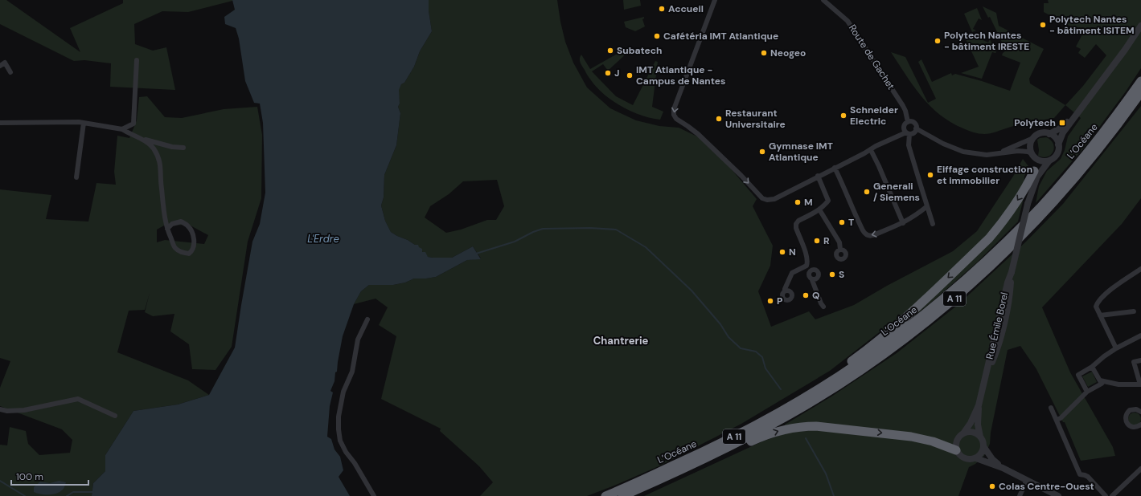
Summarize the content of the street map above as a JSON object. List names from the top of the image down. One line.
{"streets":{"highway":["L’Océane","A 11"],"street":["Route de Gachet","Rue Émile Borel"]},"districts":["Chantrerie"],"water":["L'Erdre"],"places":{"other":["Accueil","Polytech Nantes - bâtiment ISITEM","Cafétéria IMT Atlantique","Polytech Nantes - bâtiment IRESTE","Subatech","Neogeo","J","IMT Atlantique - Campus de Nantes","Schneider Electric","Restaurant Universitaire","Gymnase IMT Atlantique","Eiffage construction et immobilier","Generali / Siemens","M","T","R","N","S","Q","P","Colas Centre-Ouest"],"transit":["Polytech"]},"scale_bar":"100 m"}
